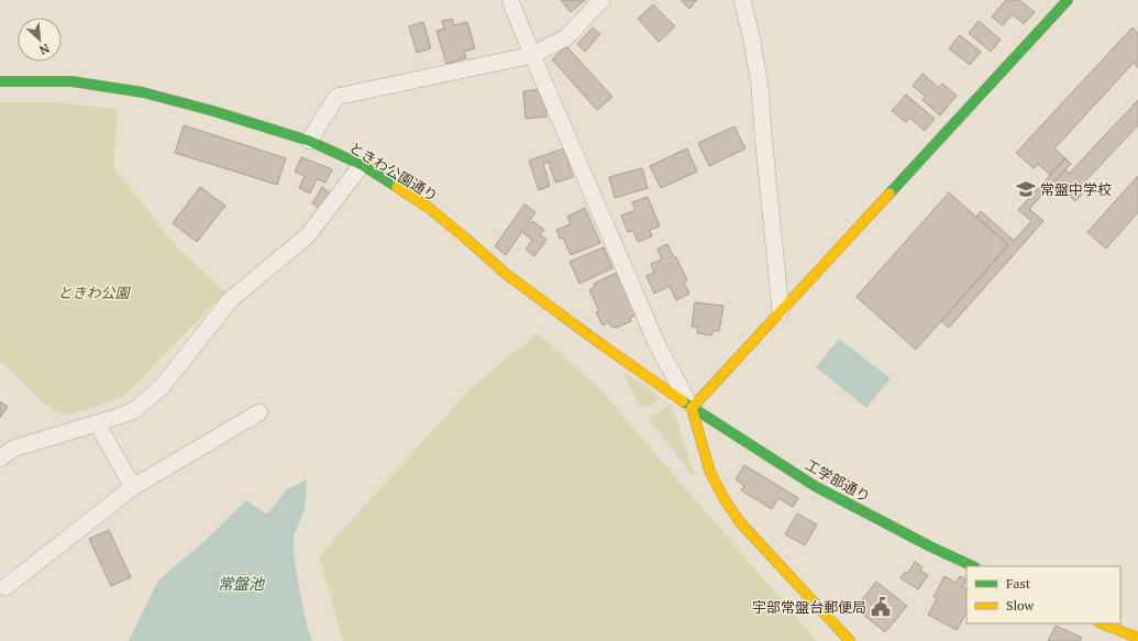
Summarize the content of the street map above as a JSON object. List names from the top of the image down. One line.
{"streets":{"street":["ときわ公園通り","工学部通り"]},"crossings":[["ときわ公園通り","工学部通り"]],"water":["常盤池"],"parks":["ときわ公園"],"places":{"school or university":["常盤中学校"],"public building":["宇部常盤台郵便局"]},"legend":["Fast","Slow"],"north":"bottom right"}
